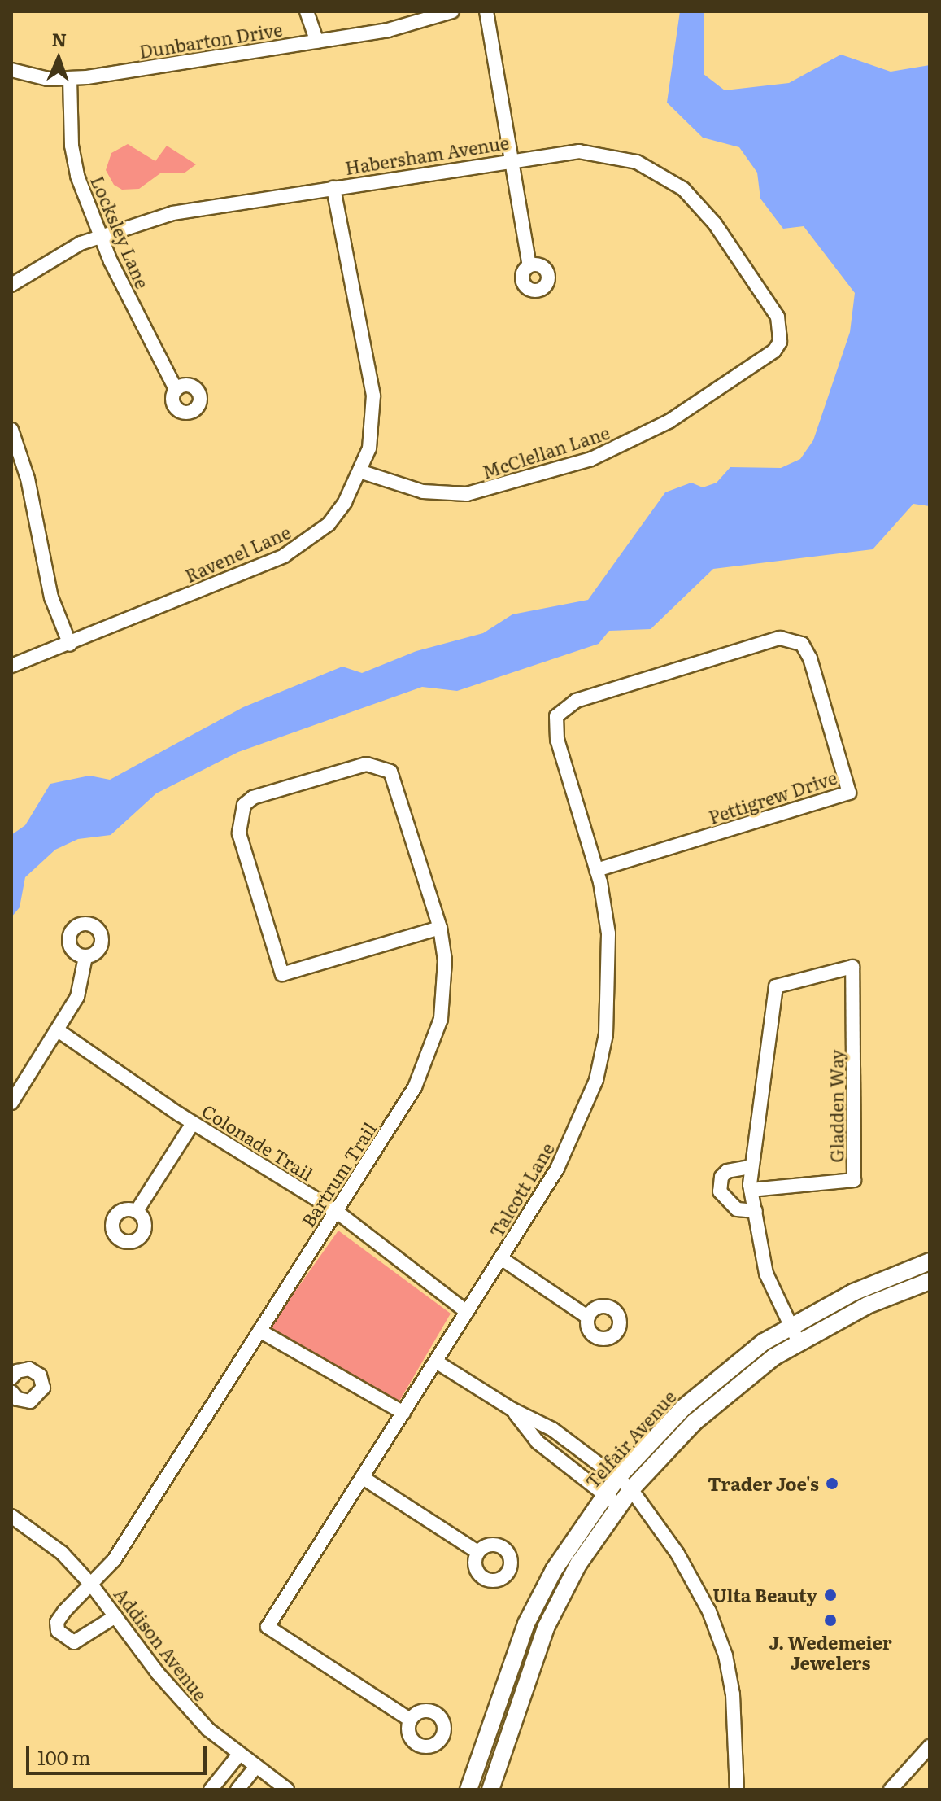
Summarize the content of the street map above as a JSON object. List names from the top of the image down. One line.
{"streets":{"street":["Dunbarton Drive","Habersham Avenue","Locksley Lane","McClellan Lane","Ravenel Lane","Pettigrew Drive","Gladden Way","Colonade Trail","Bartrum Trail","Talcott Lane","Telfair Avenue","Addison Avenue"]},"crossings":[["Dunbarton Drive","Locksley Lane"],["Habersham Avenue","Locksley Lane"],["Habersham Avenue","McClellan Lane"],["Habersham Avenue","Ravenel Lane"],["McClellan Lane","Ravenel Lane"],["Pettigrew Drive","Talcott Lane"],["Colonade Trail","Bartrum Trail"],["Colonade Trail","Talcott Lane"],["Bartrum Trail","Addison Avenue"]],"places":["Trader Joe's","Ulta Beauty","J. Wedemeier Jewelers"],"scale_bar":"100 m","north":"top"}
